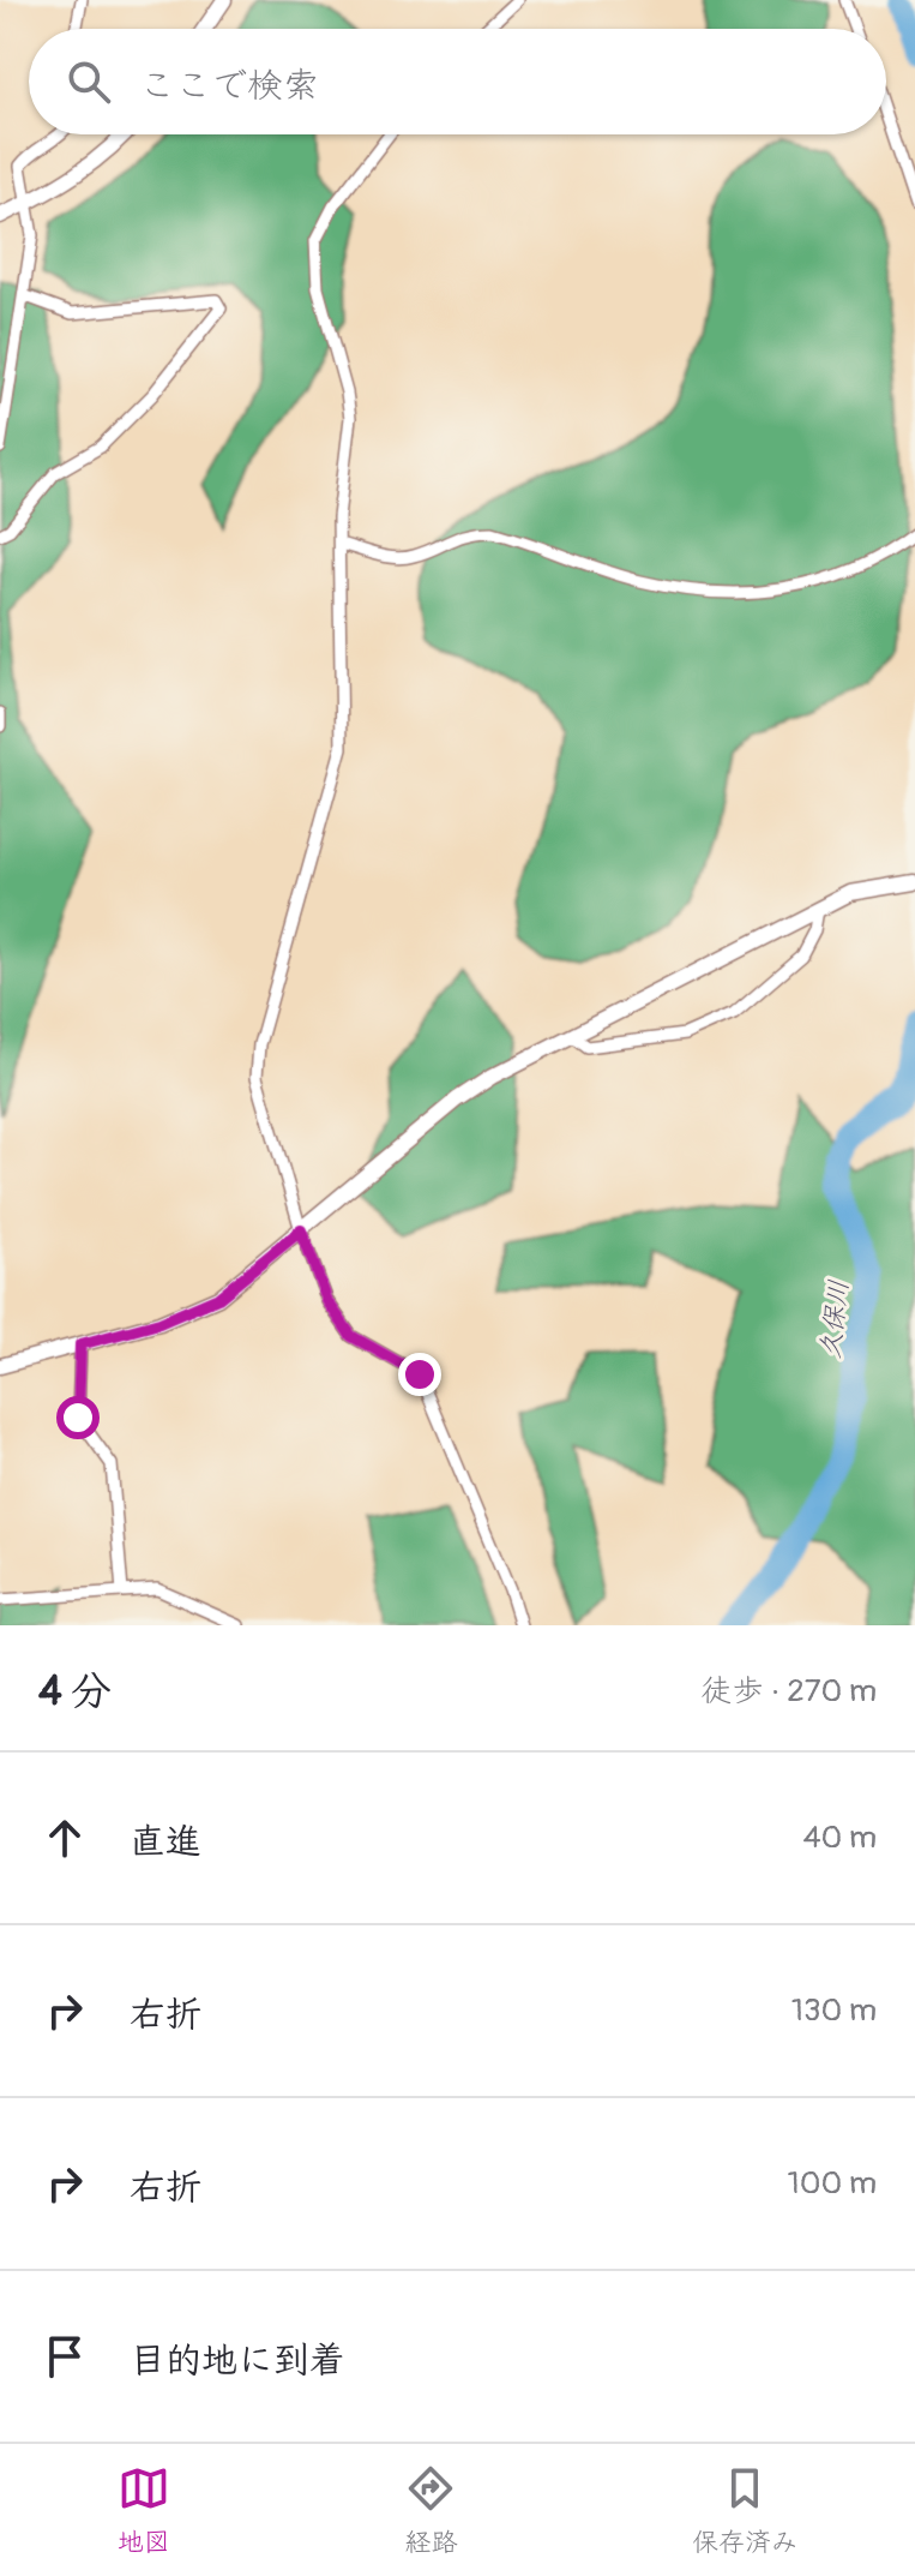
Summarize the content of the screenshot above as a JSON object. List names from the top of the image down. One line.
{"water":["久保川"],"page":{"search":"ここで検索","heading":["4 分","徒歩 · 270 m"],"list":[["直進","40 m"],["右折","130 m"],["右折","100 m"],"目的地に到着"],"nav":["地図","経路","保存済み"]}}
